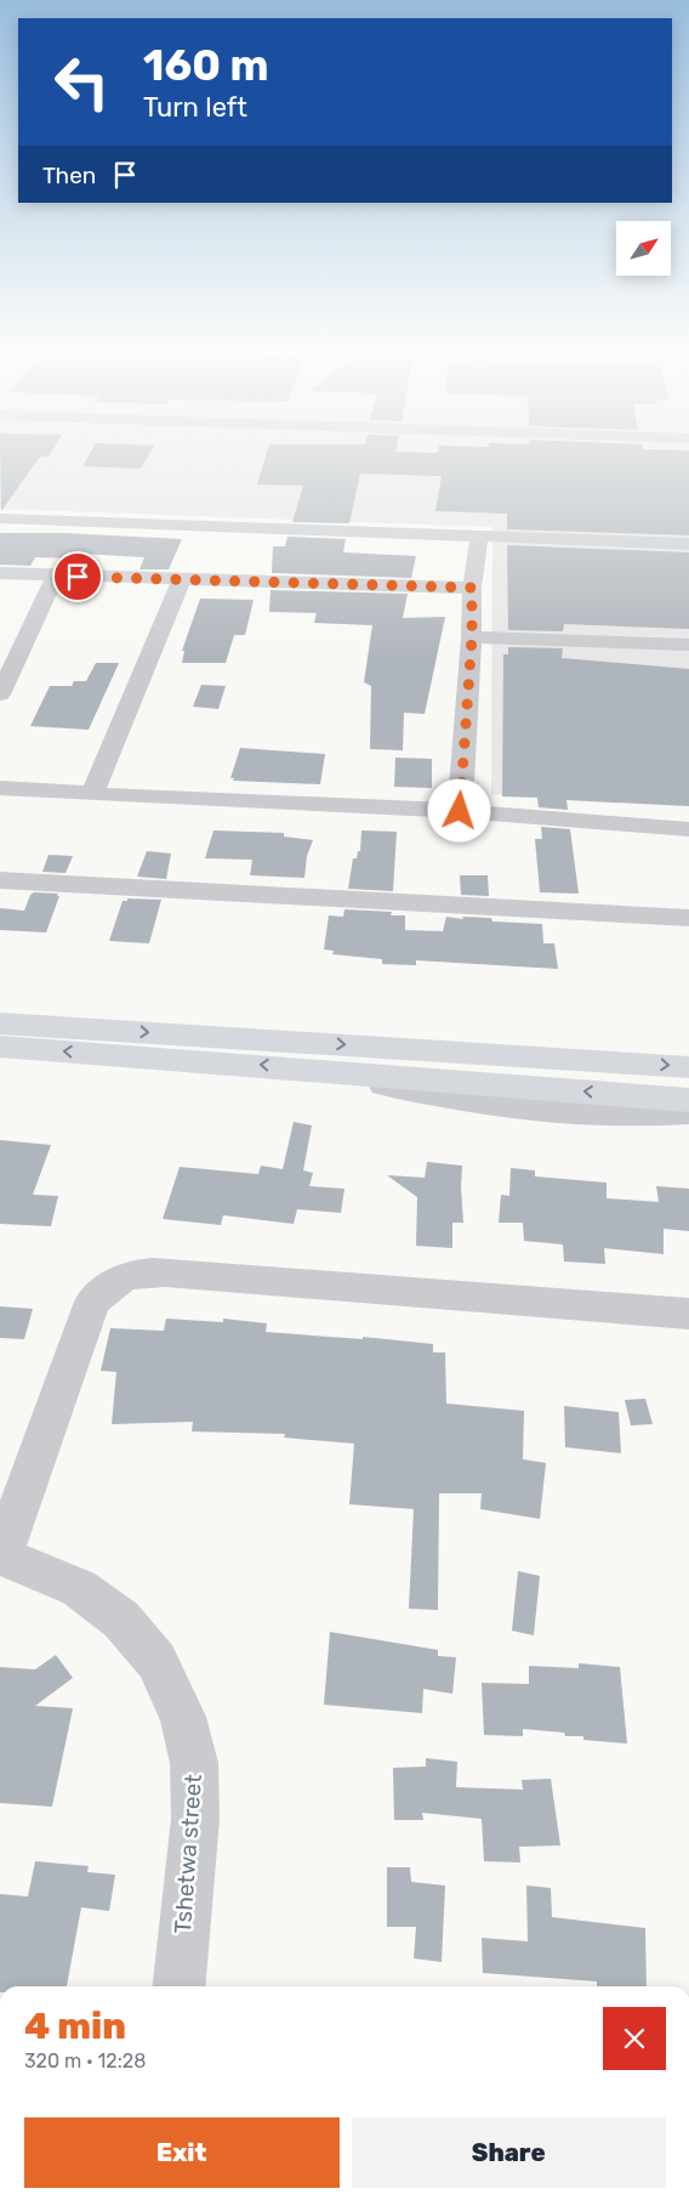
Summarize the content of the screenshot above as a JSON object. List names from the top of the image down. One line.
{"streets":{"street":["Tshetwa street"]},"north":"top right","page":{"turn":["160 m","Turn left"],"then":"Then","heading":["4 min","320 m · 12:28"],"buttons":["Exit","Share"]}}
